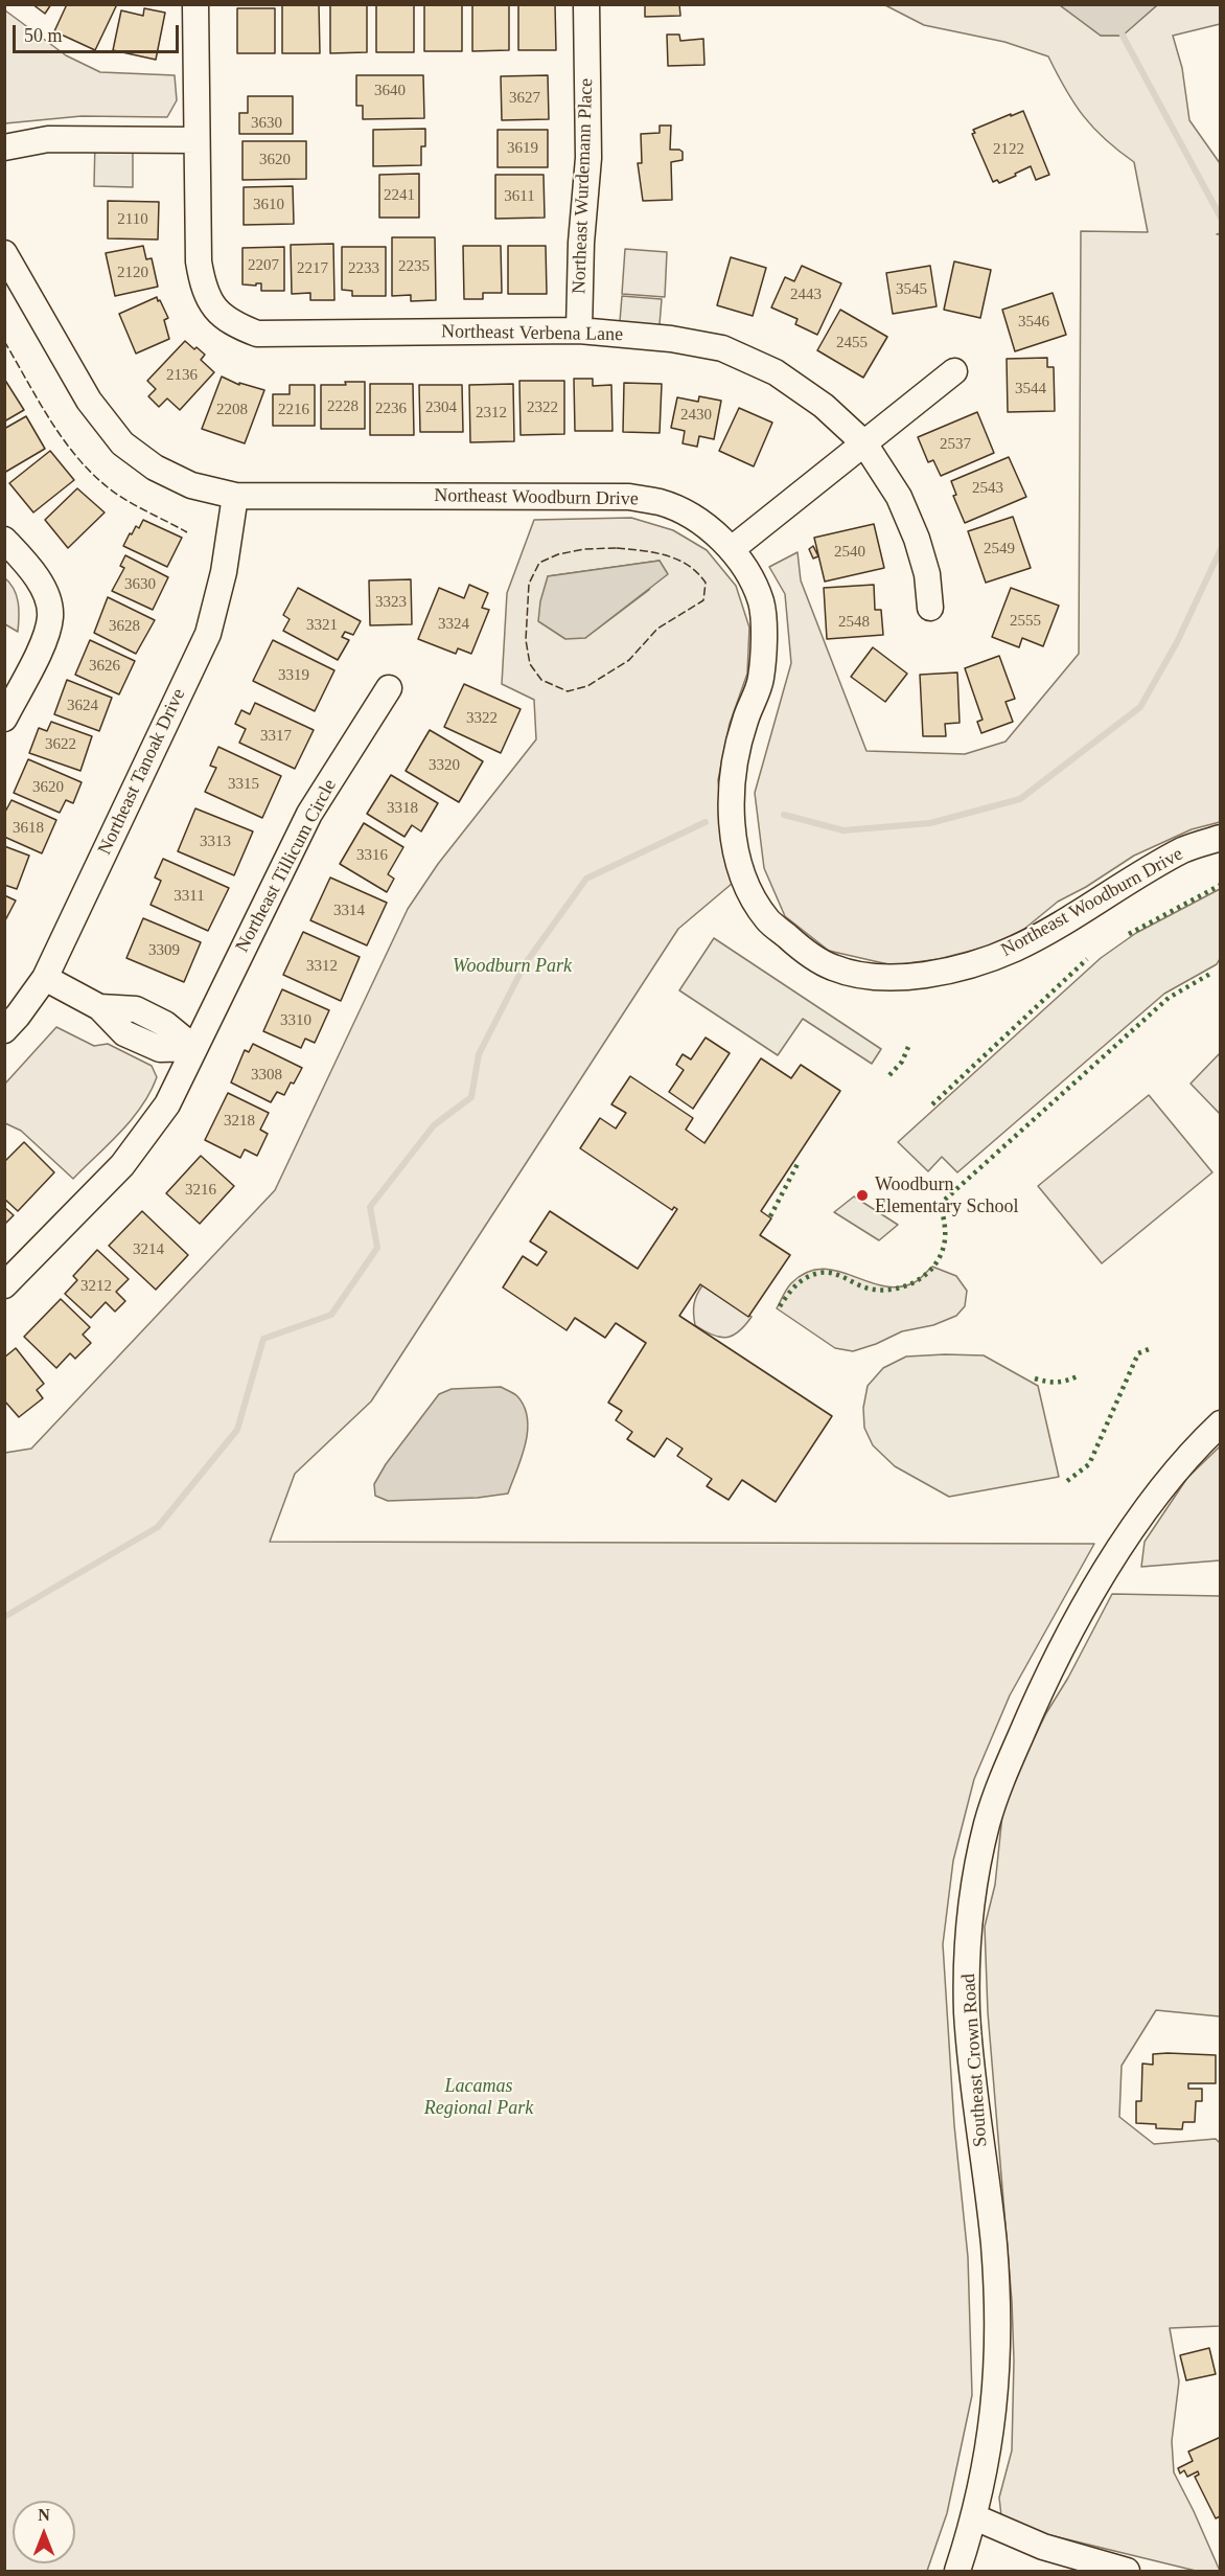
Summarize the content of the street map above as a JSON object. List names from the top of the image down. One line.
{"streets":{"street":["Northeast Wurdemann Place","Northeast Verbena Lane","Northeast Woodburn Drive","Northeast Tanoak Drive","Northeast Tillicum Circle","Southeast Crown Road"]},"crossings":[["Northeast Wurdemann Place","Northeast Verbena Lane"],["Northeast Woodburn Drive","Northeast Tanoak Drive"]],"parks":["Woodburn Park","Lacamas Regional Park"],"places":["Woodburn Elementary School"],"house_numbers":["3640","3627","3630","3619","2122","3620","2241","3611","3610","2110","2207","2235","2217","2233","2120","3545","2443","3546","2455","2136","3544","2228","2304","2322","2236","2208","2216","2312","2430","2537","2543","2549","2540","3630","3323","2555","2548","3324","3321","3628","3626","3319","3624","3322","3317","3622","3320","3315","3620","3318","3618","3313","3316","3311","3314","3309","3312","3310","3308","3218","3216","3214","3212"],"scale_bar":"50 m","north":"top"}
